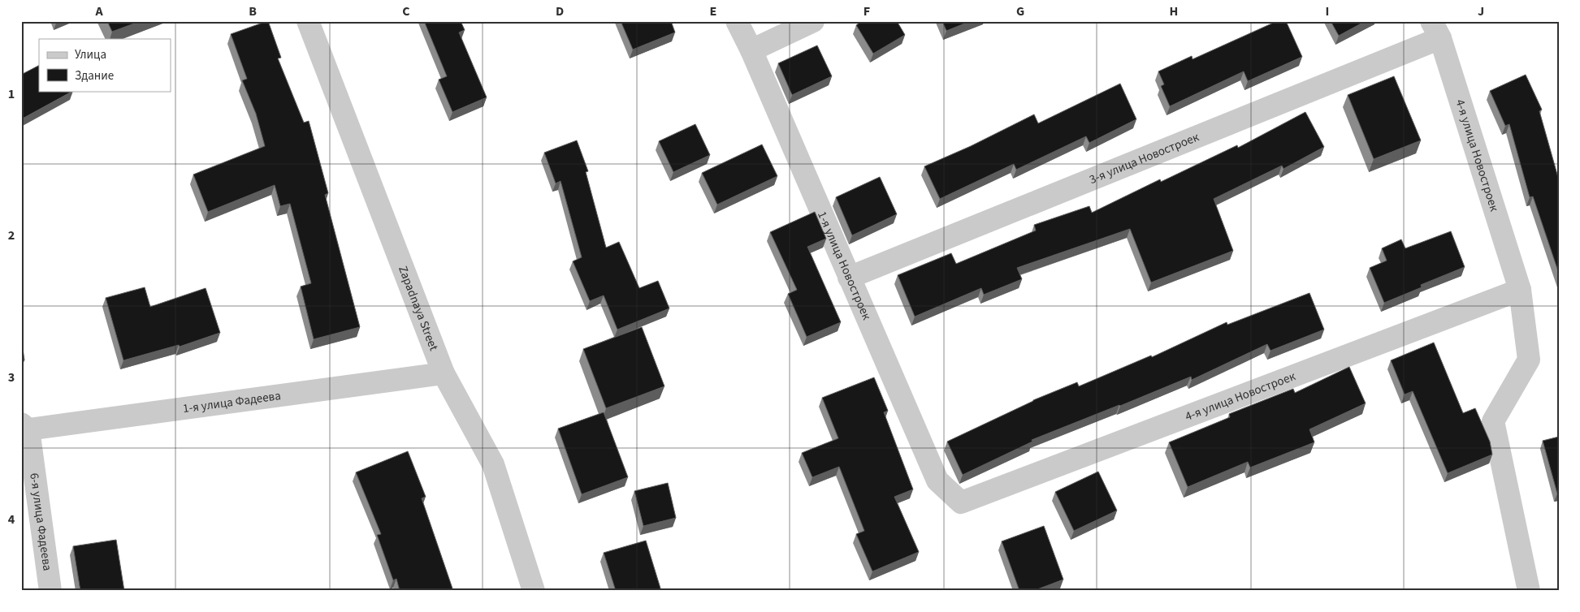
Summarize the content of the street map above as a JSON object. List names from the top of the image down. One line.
{"streets":{"street":["4-я улица Новостроек","3-я улица Новостроек","1-я улица Новостроек","Zapadnaya Street","1-я улица Фадеева","6-я улица Фадеева"]},"crossings":[["4-я улица Новостроек","3-я улица Новостроек"],["4-я улица Новостроек","1-я улица Новостроек"],["3-я улица Новостроек","1-я улица Новостроек"],["Zapadnaya Street","1-я улица Фадеева"],["1-я улица Фадеева","6-я улица Фадеева"]],"legend":["Улица","Здание"],"grid":{"columns":["A","B","C","D","E","F","G","H","I","J"],"rows":["1","2","3","4"]}}
